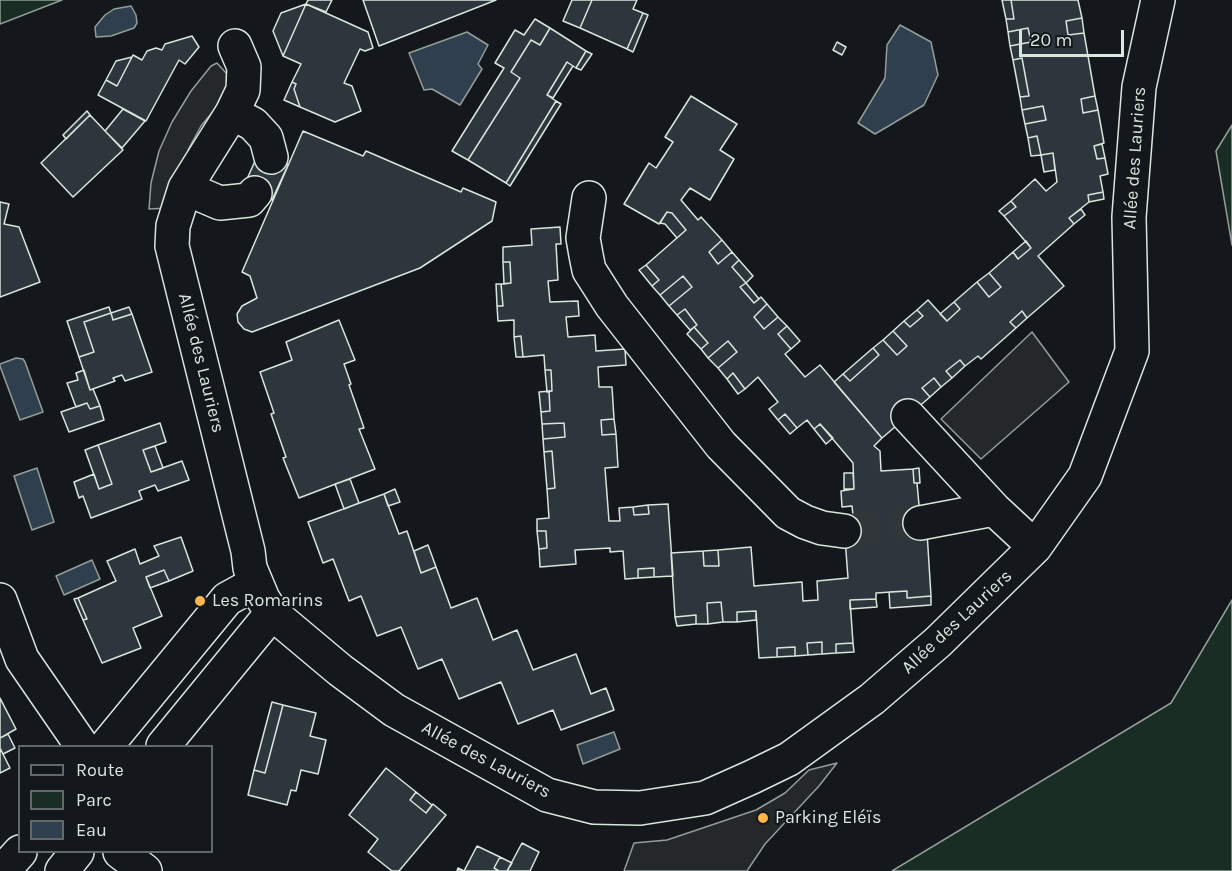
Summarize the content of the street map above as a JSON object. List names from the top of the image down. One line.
{"streets":{"street":["Allée des Lauriers"]},"places":["Les Romarins","Parking Eléïs"],"legend":["Route","Parc","Eau"],"scale_bar":"20 m"}
